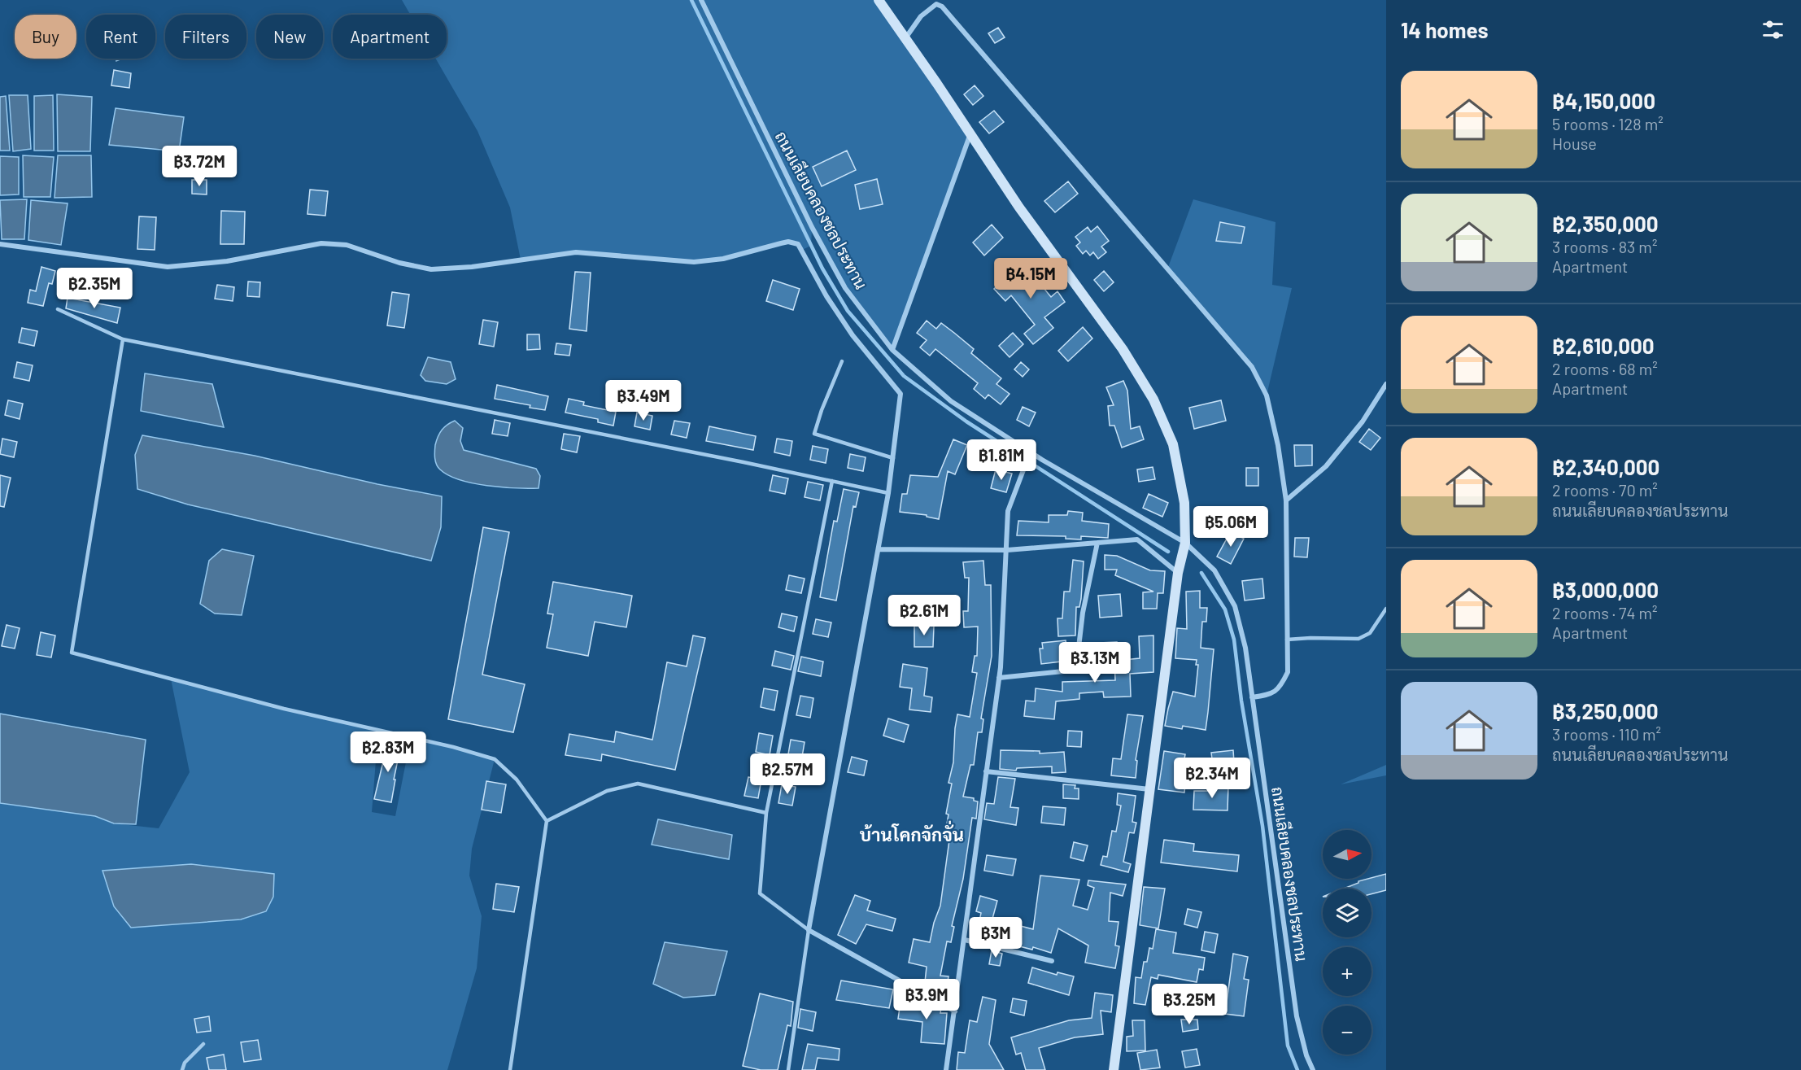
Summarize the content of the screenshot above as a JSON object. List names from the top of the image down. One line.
{"streets":{"street":["ถนนเลียบคลองชลประทาน"]},"districts":["บ้านโคกจักจั่น"],"north":"right","page":{"heading":"14 homes","chip":["Buy","Rent","Filters","New","Apartment"],"list":[{"name":"฿4,150,000","note":"5 rooms · 128 m² · House"},{"name":"฿2,350,000","note":"3 rooms · 83 m² · Apartment"},{"name":"฿2,610,000","note":"2 rooms · 68 m² · Apartment"},{"name":"฿2,340,000","note":"2 rooms · 70 m² · ถนนเลียบคลองชลประทาน"},{"name":"฿3,000,000","note":"2 rooms · 74 m² · Apartment"},{"name":"฿3,250,000","note":"3 rooms · 110 m² · ถนนเลียบคลองชลประทาน"}],"price":["฿3.72M","฿4.15M","฿2.35M","฿3.49M","฿1.81M","฿5.06M","฿2.61M","฿3.13M","฿2.83M","฿2.57M","฿2.34M","฿3M","฿3.9M","฿3.25M"],"map_buttons":["+","−"]}}
